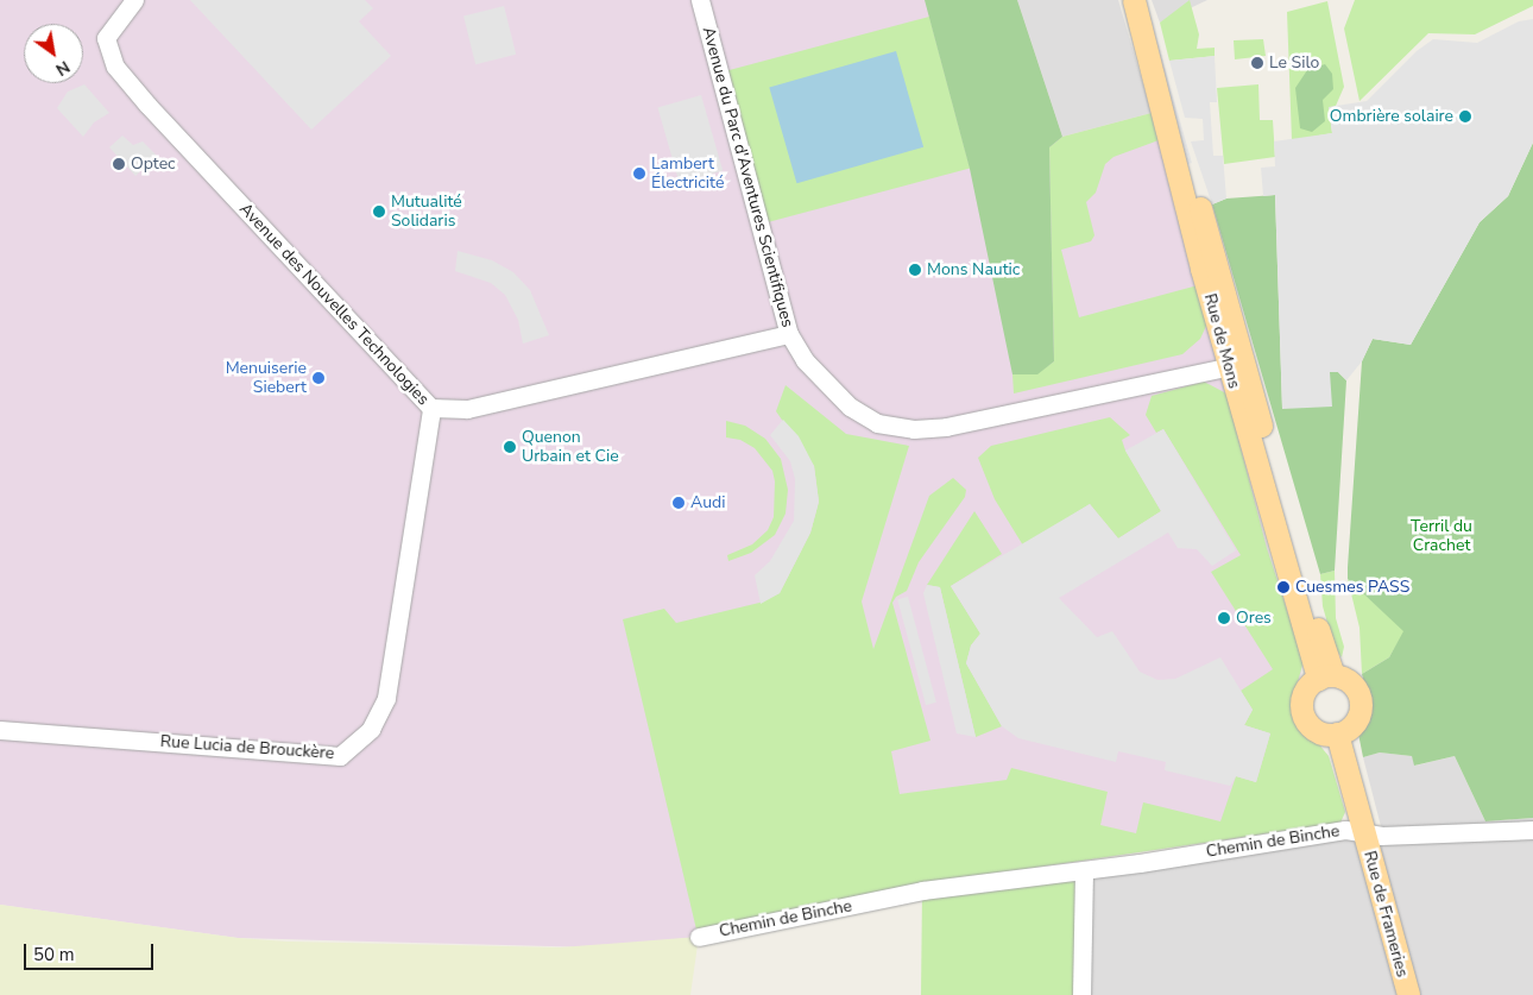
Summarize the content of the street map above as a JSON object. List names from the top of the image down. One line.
{"streets":{"main road":["Rue de Mons","Rue de Frameries"],"street":["Avenue du Parc d'Aventures Scientifiques","Avenue des Nouvelles Technologies","Rue Lucia de Brouckère","Chemin de Binche"]},"crossings":[["Avenue du Parc d'Aventures Scientifiques","Avenue des Nouvelles Technologies"],["Avenue du Parc d'Aventures Scientifiques","Rue de Mons"],["Avenue des Nouvelles Technologies","Rue Lucia de Brouckère"],["Chemin de Binche","Rue de Frameries"]],"parks":["Terril du Crachet"],"places":["Le Silo","Ombrière solaire","Optec","Lambert Électricité","Mutualité Solidaris","Mons Nautic","Menuiserie Siebert","Quenon Urbain et Cie","Audi","Cuesmes PASS","Ores"],"scale_bar":"50 m","north":"bottom right"}
